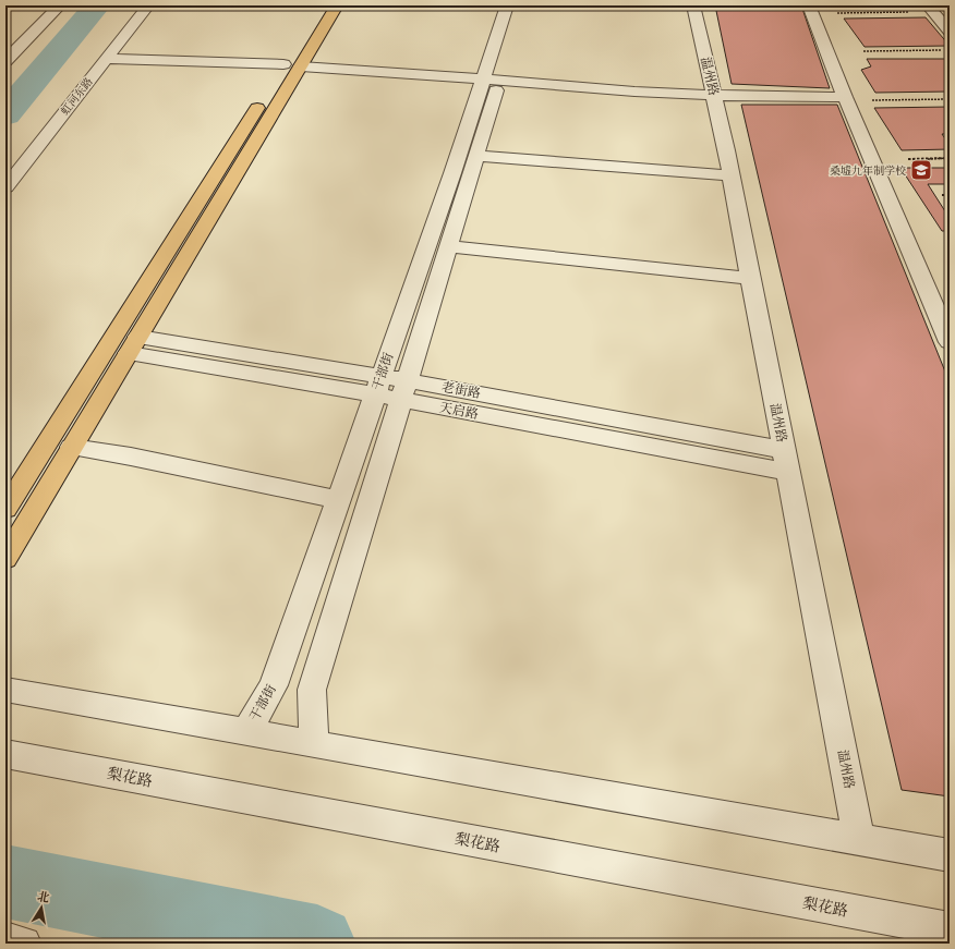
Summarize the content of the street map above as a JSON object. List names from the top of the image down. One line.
{"streets":{"street":["温州路","虹河东路","干部街","老街路","天启路","梨花路"]},"crossings":[["温州路","老街路"],["温州路","天启路"],["干部街","老街路"],["干部街","天启路"],["老街路","天启路"]],"places":{"school or university":["桑墟九年制学校"]},"north":"top"}
